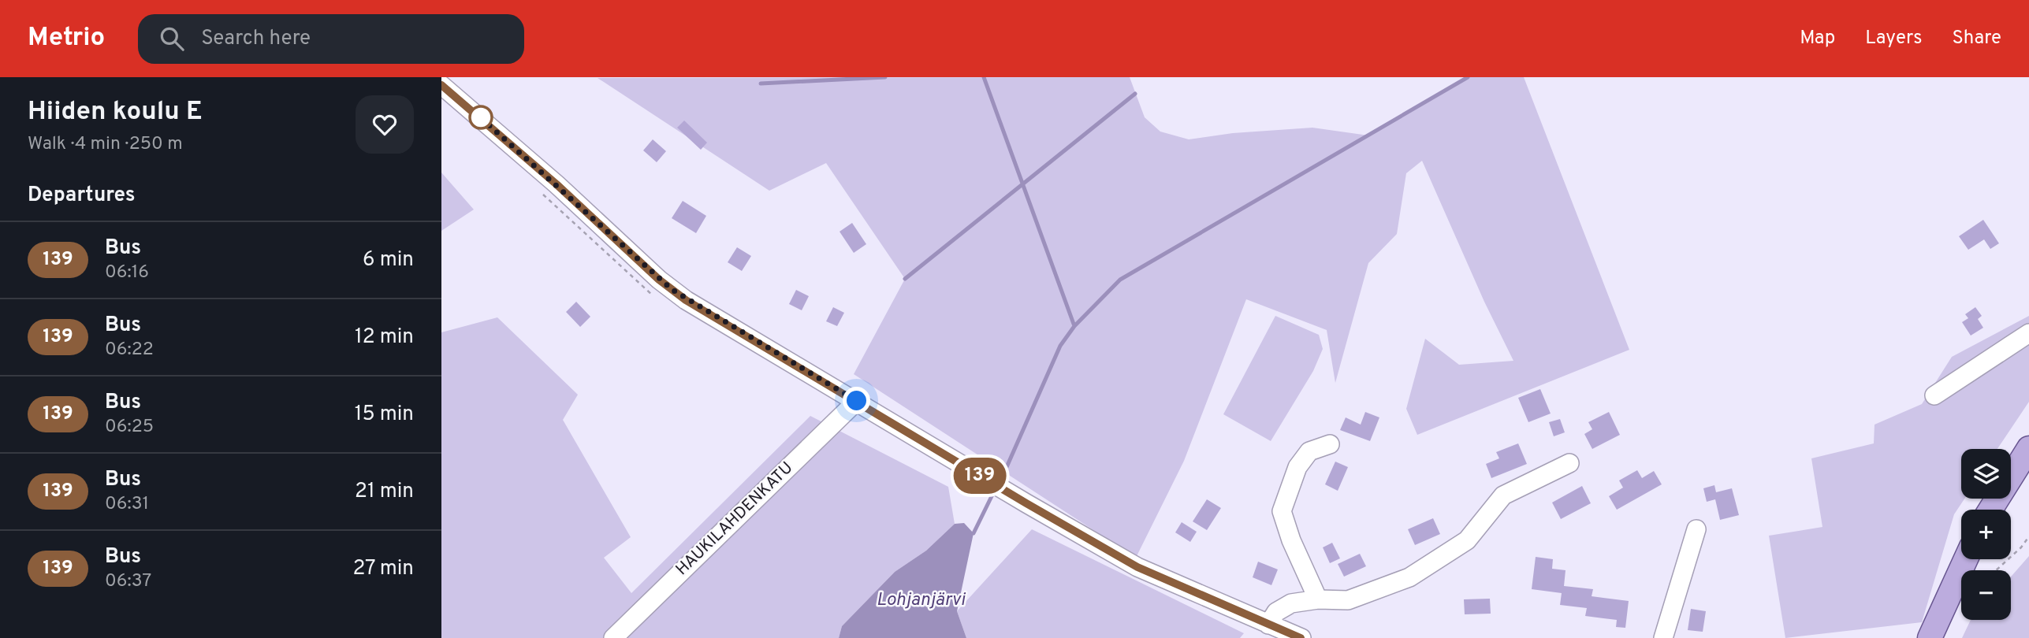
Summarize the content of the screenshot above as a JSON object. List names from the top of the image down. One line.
{"streets":{"street":["HAUKILAHDENKATU"]},"water":["Lohjanjärvi"],"lines":["bus line 139"],"page":{"header":"Metrio","search":"Search here","nav":["Map","Layers","Share"],"heading":[["Hiiden koulu E","Walk · 4 min · 250 m"],"Departures"],"on_map":"139","list":[{"mark":"139","name":"Bus","note":"06:16","value":"6 min"},{"mark":"139","name":"Bus","note":"06:22","value":"12 min"},{"mark":"139","name":"Bus","note":"06:25","value":"15 min"},{"mark":"139","name":"Bus","note":"06:31","value":"21 min"},{"mark":"139","name":"Bus","note":"06:37","value":"27 min"}],"map_buttons":["+","−"]}}
